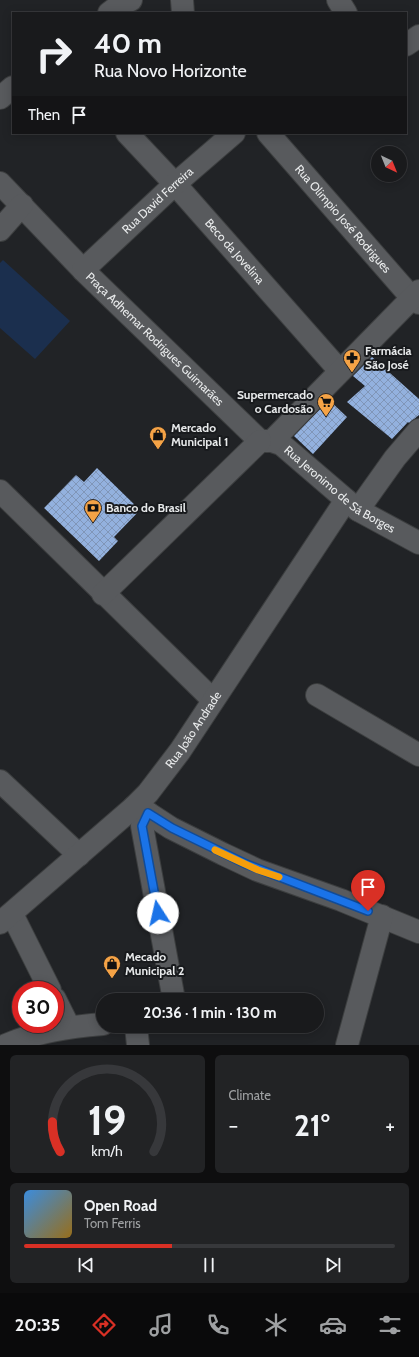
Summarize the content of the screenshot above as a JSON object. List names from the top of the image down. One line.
{"streets":{"street":["Rua David Ferreira","Rua Olimpio José Rodrigues","Beco da Jovelina","Praça Adhemar Rodrigues Guimarães","Rua Jeronimo de Sá Borges","Rua João Andrade"]},"crossings":[["Rua David Ferreira","Beco da Jovelina"],["Rua David Ferreira","Praça Adhemar Rodrigues Guimarães"],["Praça Adhemar Rodrigues Guimarães","Rua Jeronimo de Sá Borges"],["Rua Jeronimo de Sá Borges","Rua João Andrade"]],"places":{"pharmacy":["Farmácia São José"],"supermarket":["Supermercado o Cardosão"],"shop":["Mercado Municipal 1","Mecado Municipal 2"],"bank":["Banco do Brasil"]},"north":"bottom right","page":{"turn":["40 m","Rua Novo Horizonte"],"then":"Then","limit":"30","trip":"20:36 · 1 min · 130 m","tile":"Climate","heat":["−","21°","+"],"song":["Open Road","Tom Ferris"],"tabs":"20:35","gauge":["19","km/h"]}}
